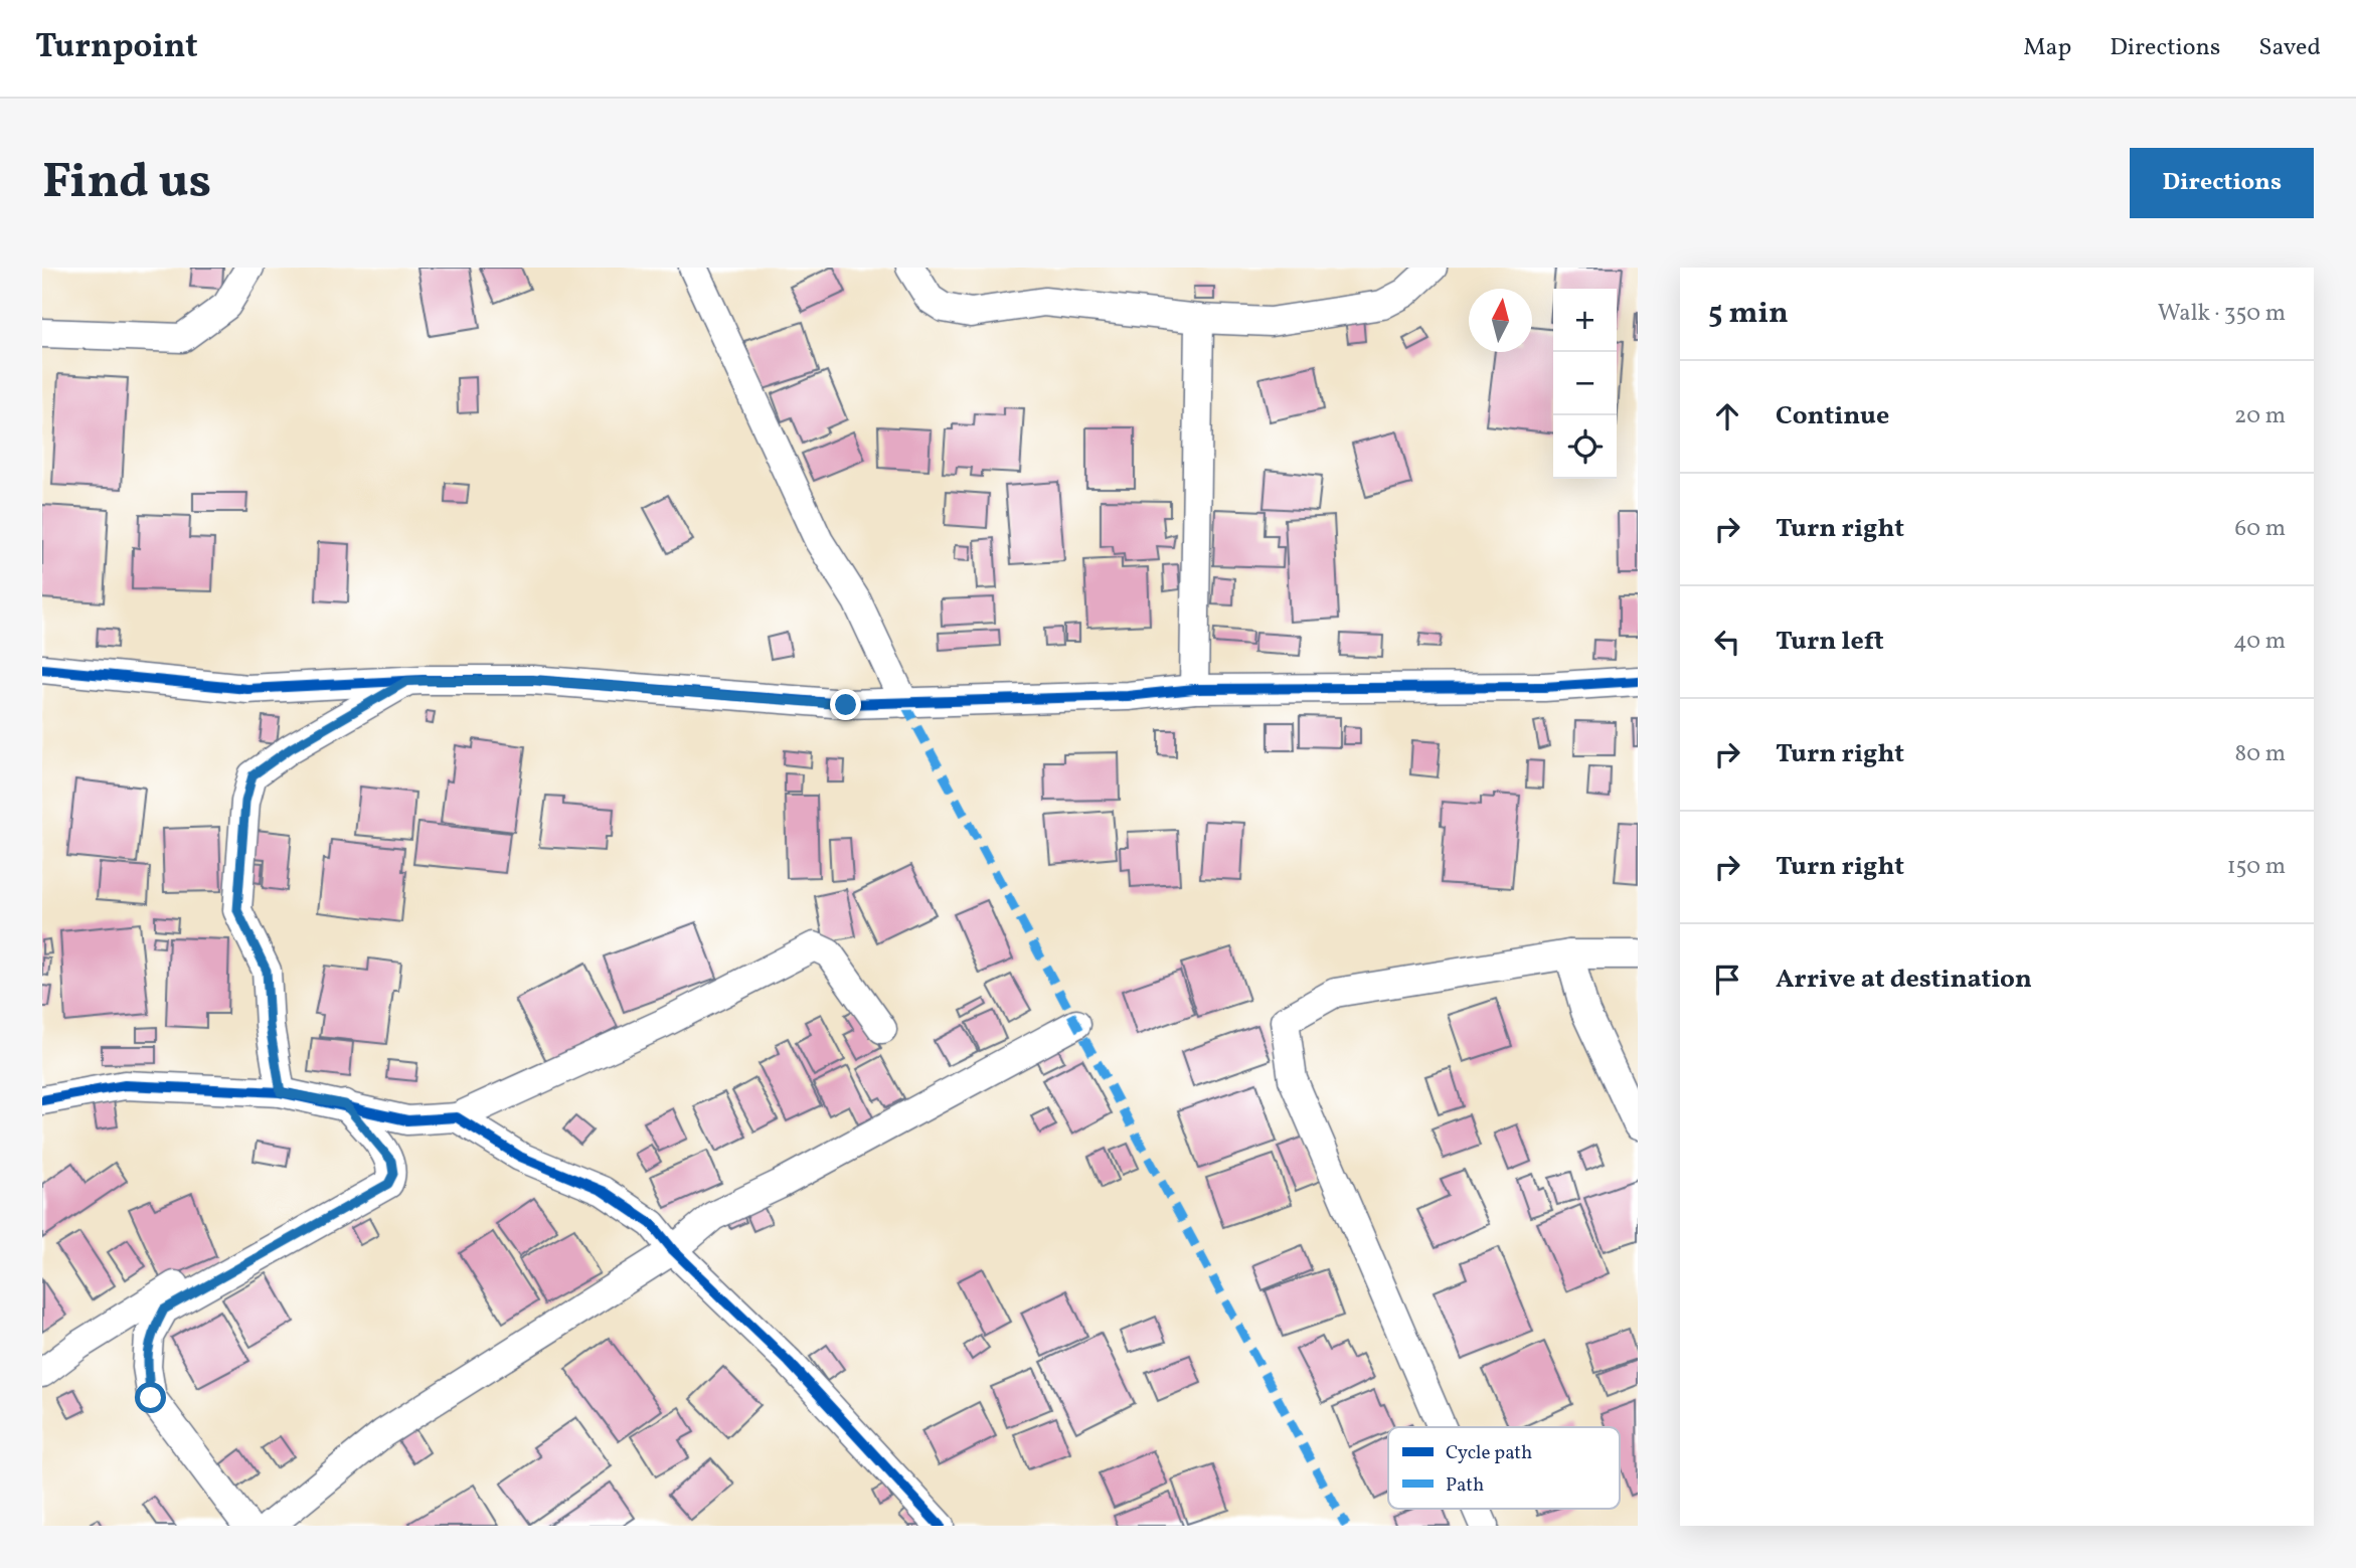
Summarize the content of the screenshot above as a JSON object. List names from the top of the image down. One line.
{"legend":["Cycle path","Path"],"north":"top","page":{"header":"Turnpoint","nav":["Map","Directions","Saved"],"buttons":"Directions","title":"Find us","heading":["5 min","Walk · 350 m"],"map_buttons":["+","−"],"list":[["Continue","20 m"],["Turn right","60 m"],["Turn left","40 m"],["Turn right","80 m"],["Turn right","150 m"],"Arrive at destination"]}}
